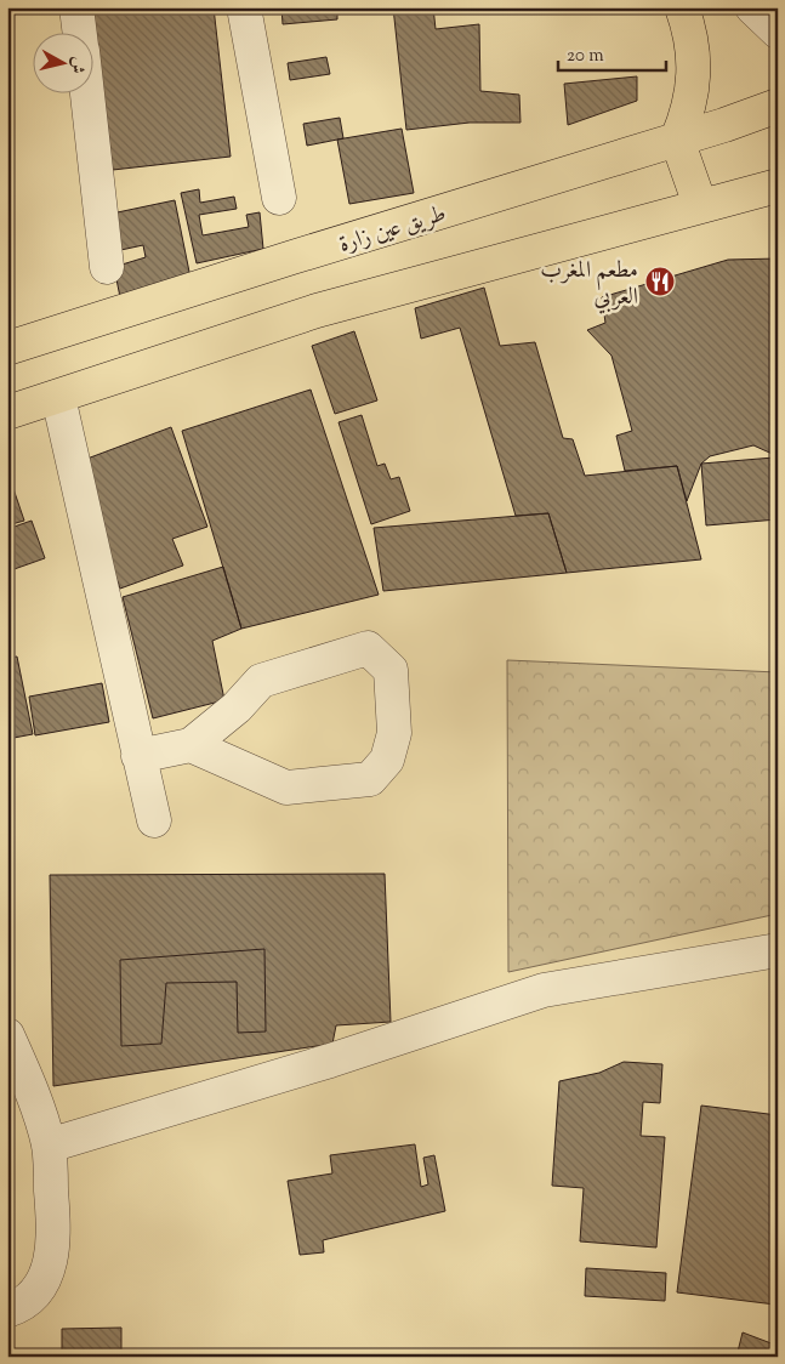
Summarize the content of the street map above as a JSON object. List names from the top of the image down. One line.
{"streets":{"main road":["طريق عين زارة"]},"places":{"restaurant":["مطعم المغرب العربي"]},"scale_bar":"20 m","north":"right"}
